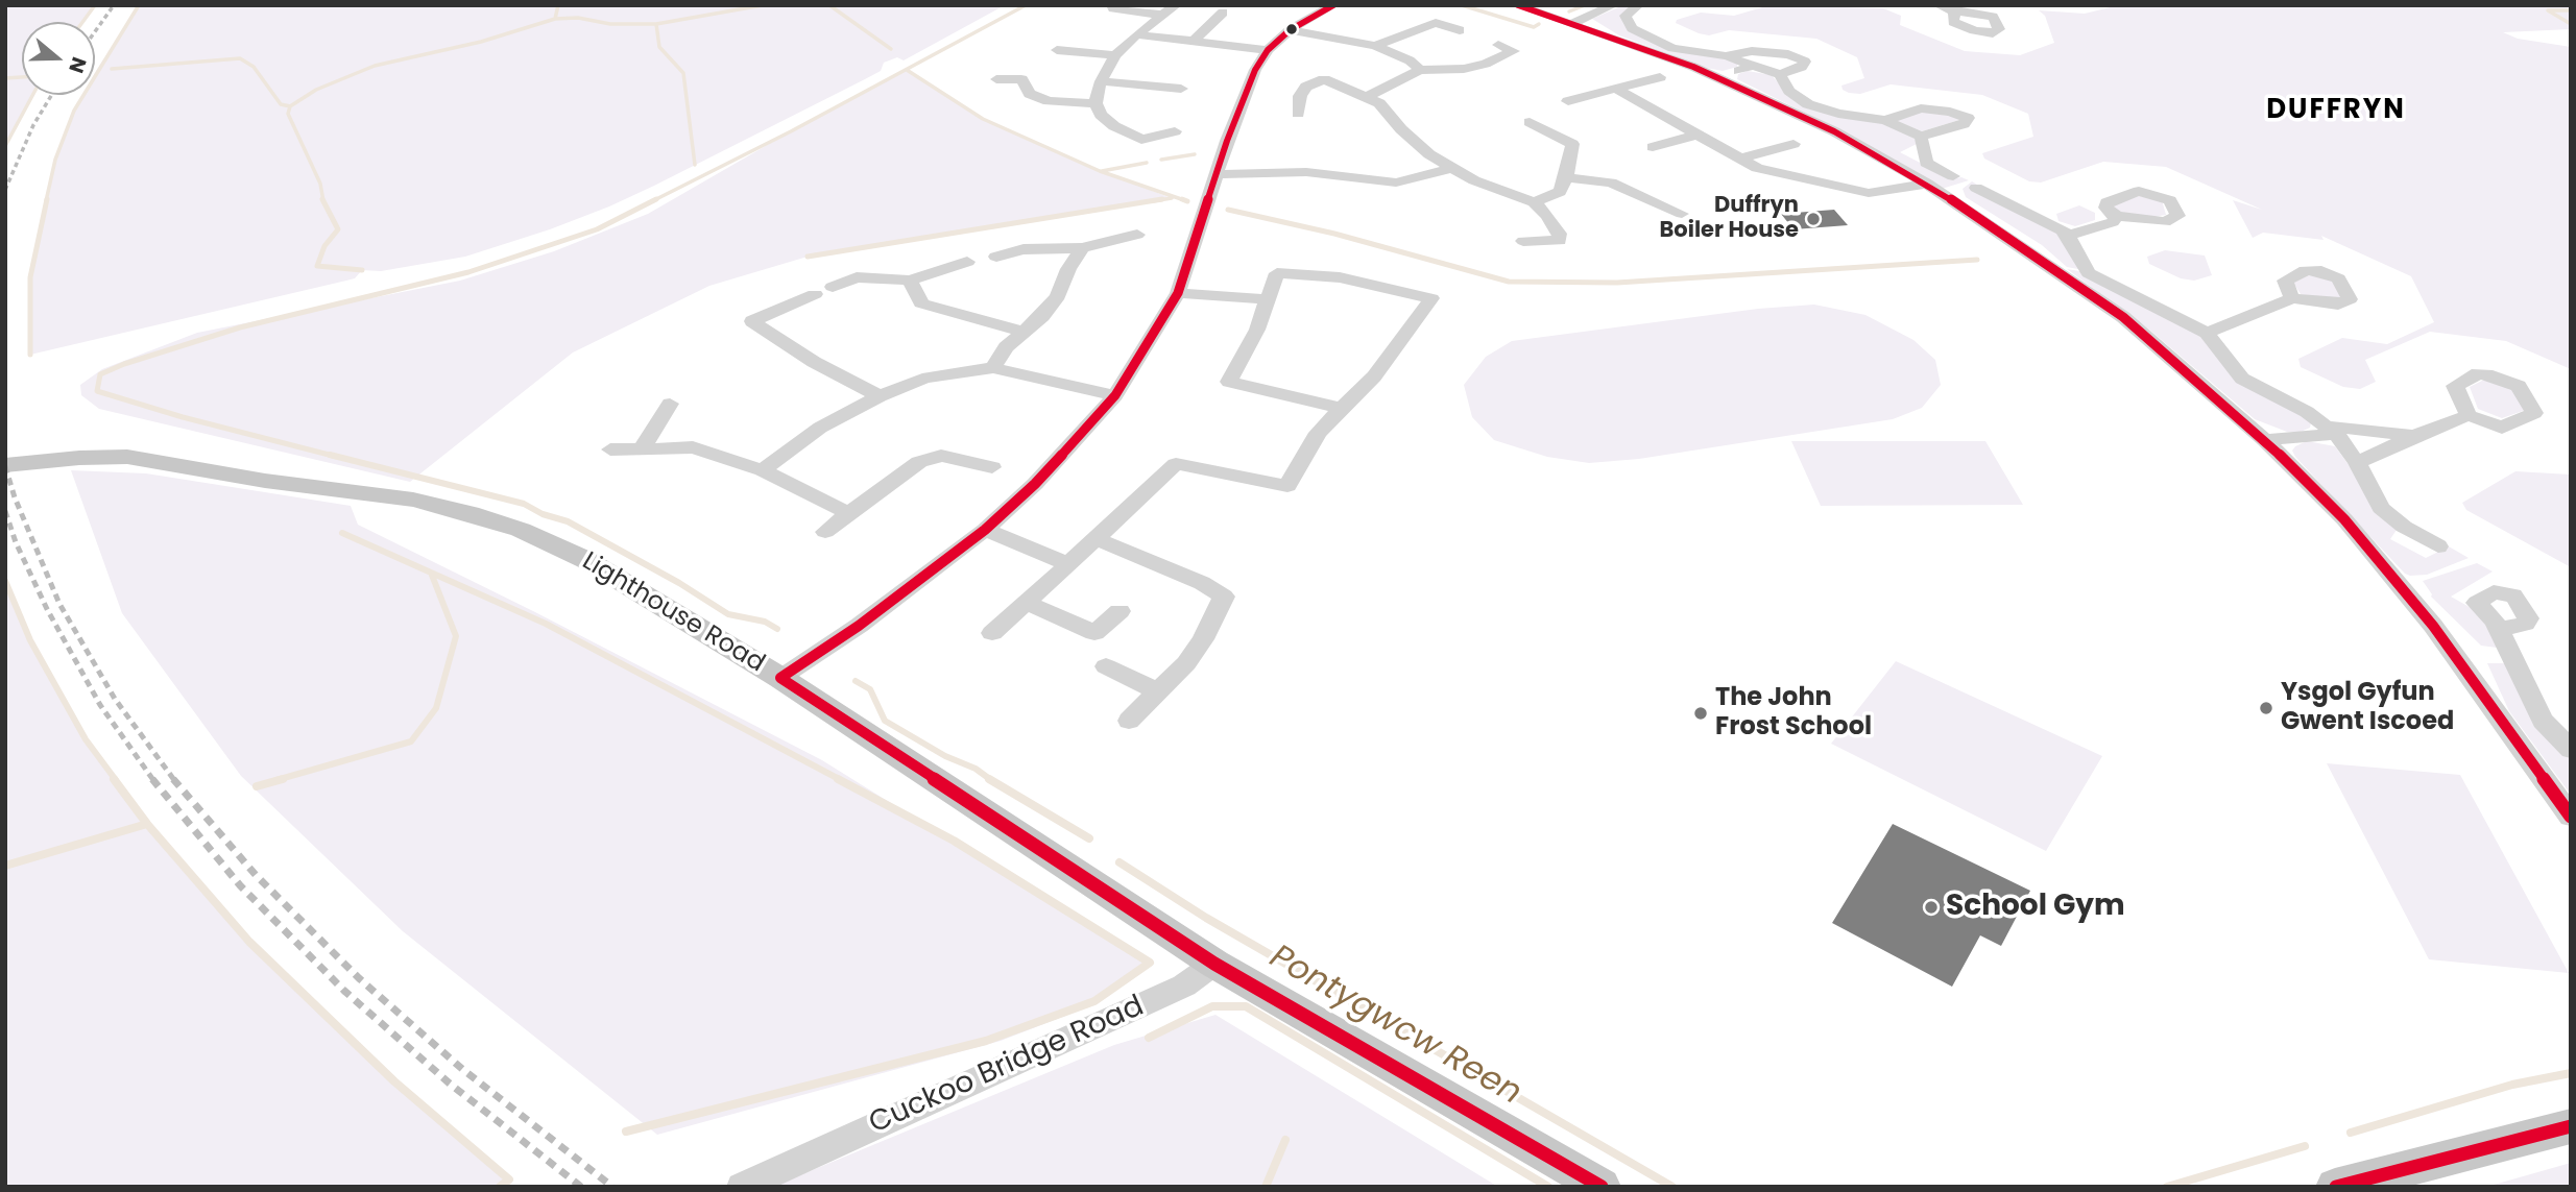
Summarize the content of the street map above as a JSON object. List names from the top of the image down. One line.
{"streets":{"main road":["Lighthouse Road"],"street":["Cuckoo Bridge Road"]},"crossings":[["Lighthouse Road","Cuckoo Bridge Road"]],"districts":["DUFFRYN"],"water":["Pontygwcw Reen"],"places":["Duffryn Boiler House","Ysgol Gyfun Gwent Iscoed","The John Frost School","School Gym"],"north":"right"}
